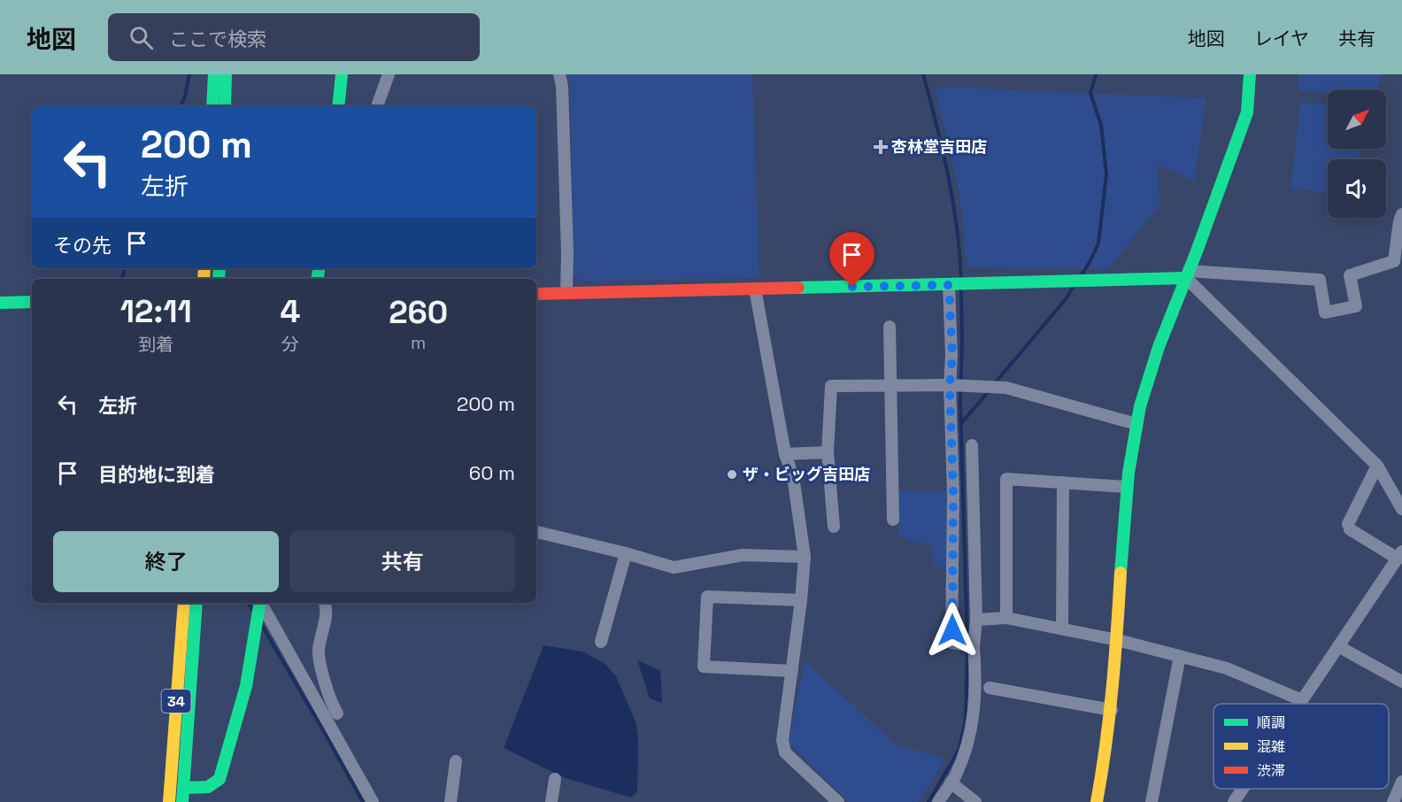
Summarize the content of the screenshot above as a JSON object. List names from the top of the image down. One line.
{"streets":{"street":["34"]},"places":{"health":["杏林堂吉田店"],"other":["ザ・ビッグ吉田店"]},"legend":["順調","混雑","渋滞"],"north":"top right","page":{"header":"地図","search":"ここで検索","nav":["地図","レイヤ","共有"],"turn":["200 m","左折"],"then":"その先","eta":["12:11","到着","4","分","260","m"],"list":[{"name":"左折","value":"200 m"},{"name":"目的地に到着","value":"60 m"}],"buttons":["終了","共有"]}}
